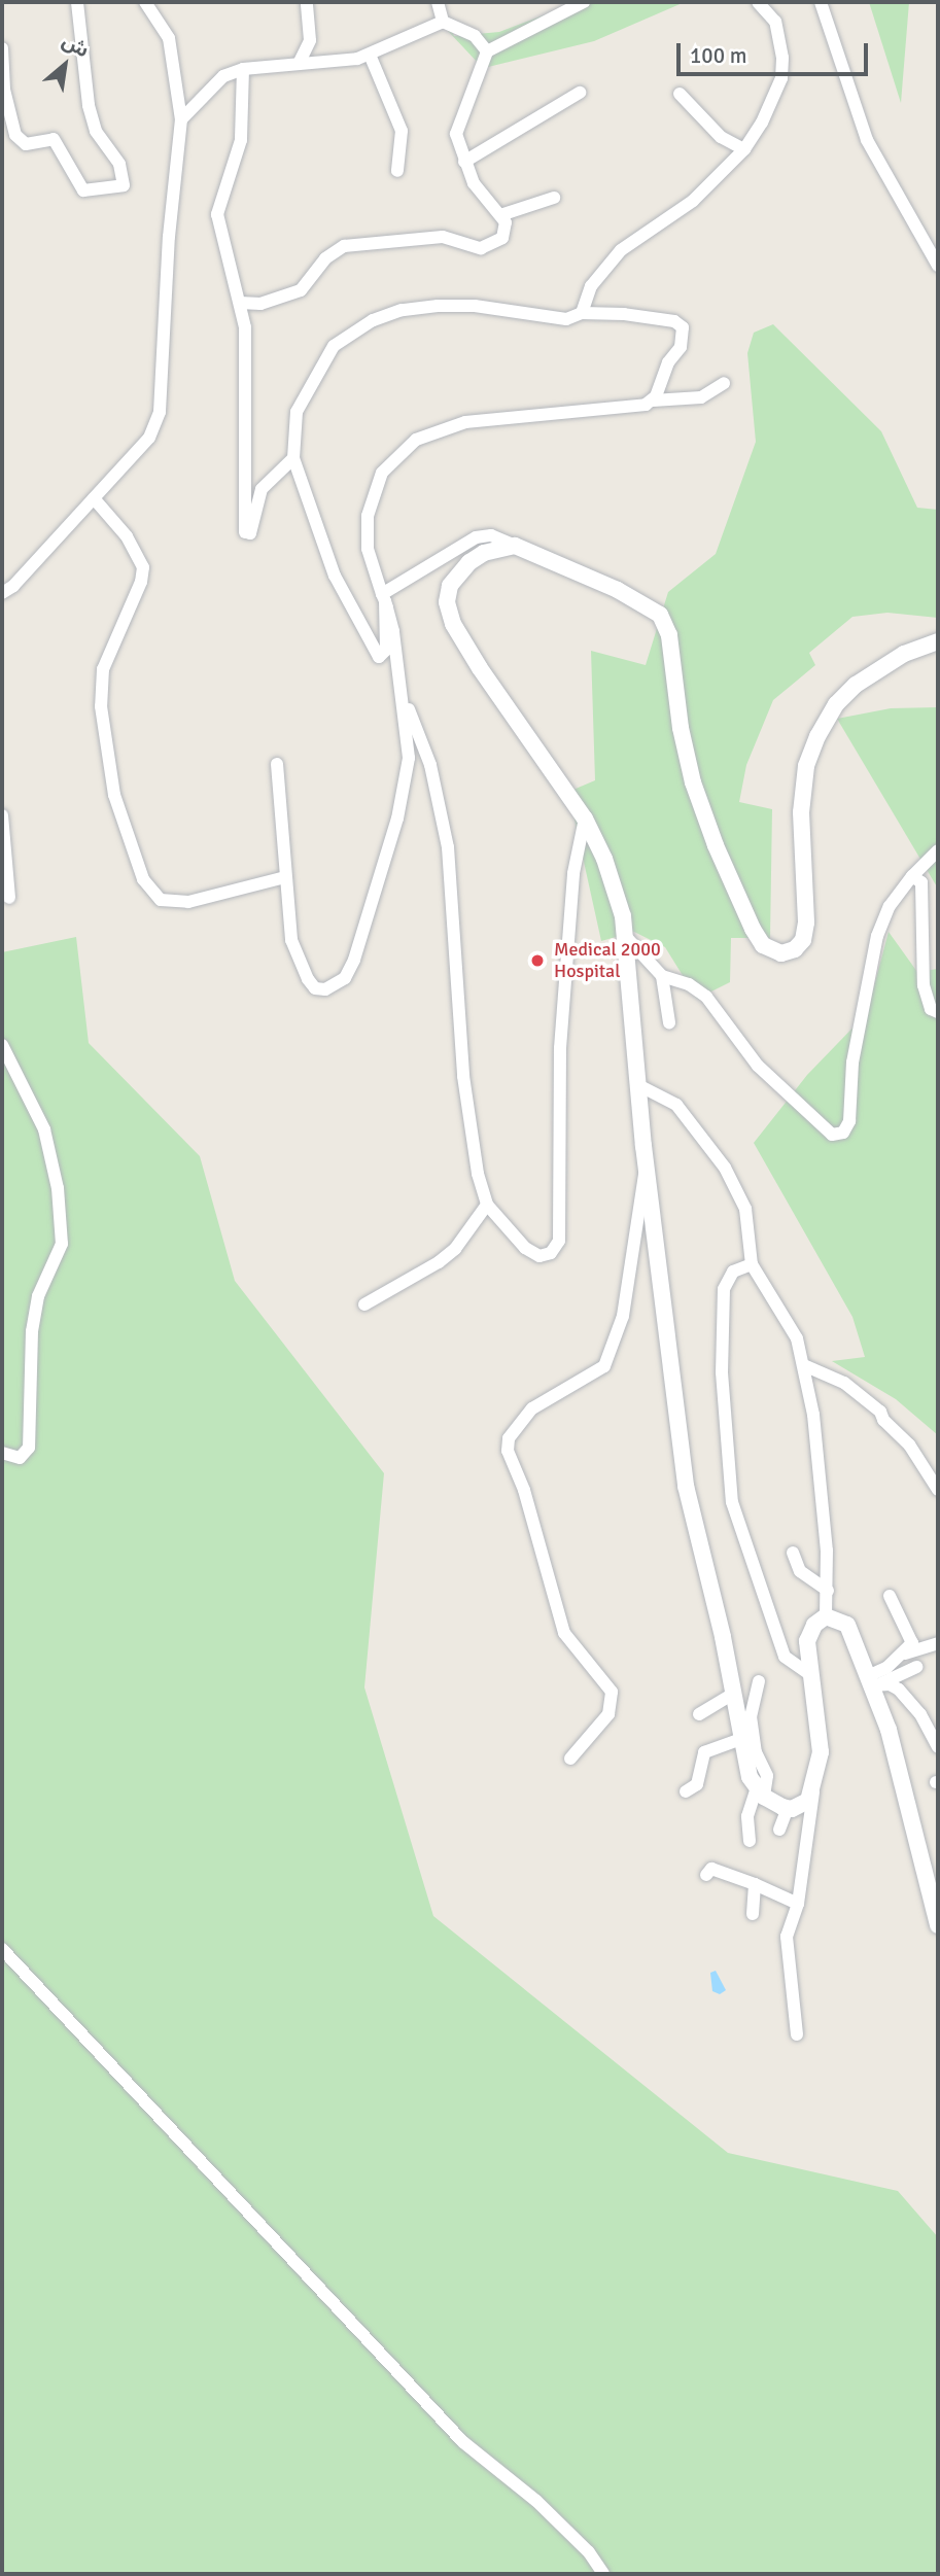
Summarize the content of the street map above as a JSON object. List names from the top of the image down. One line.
{"places":["Medical 2000 Hospital"],"scale_bar":"100 m","north":"top right"}
